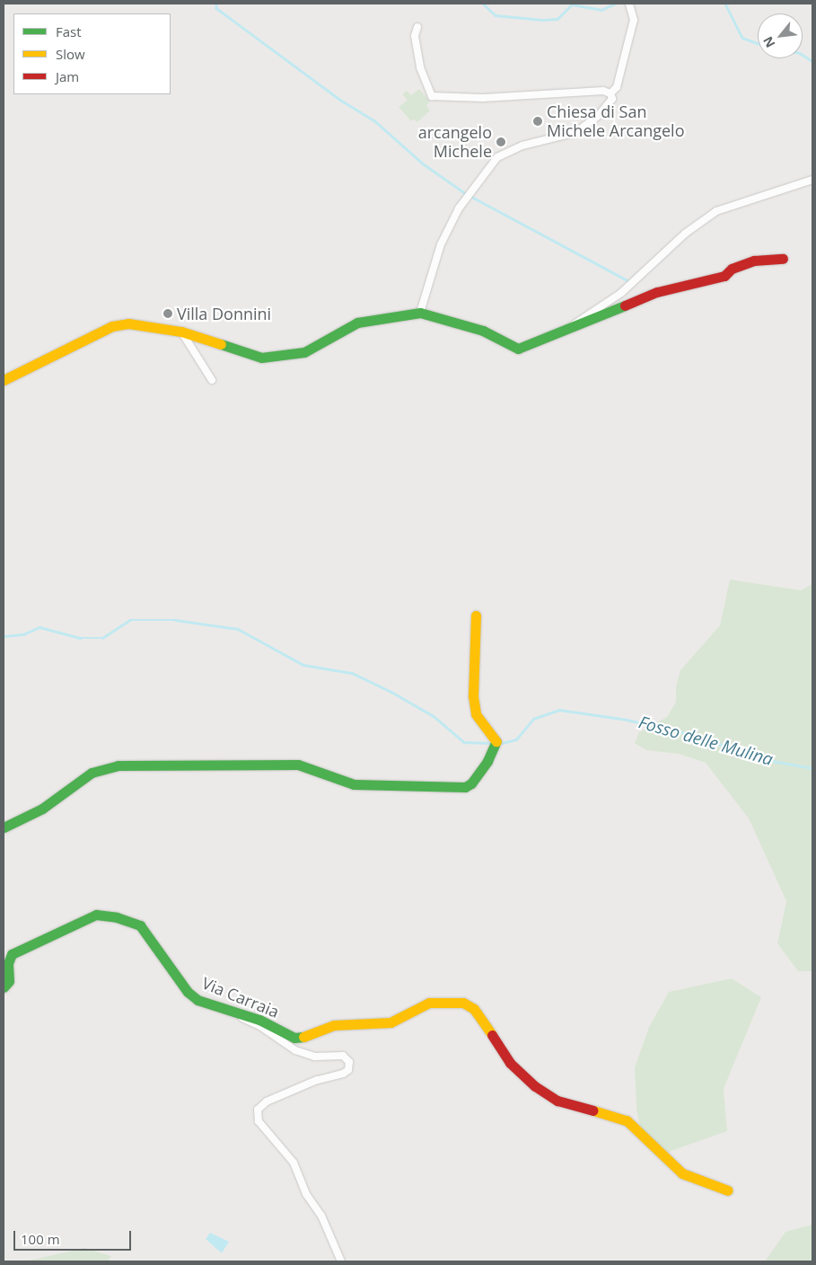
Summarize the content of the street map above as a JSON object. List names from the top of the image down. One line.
{"streets":{"street":["Via Carraia"]},"water":["Fosso delle Mulina"],"places":["Chiesa di San Michele Arcangelo","arcangelo Michele","Villa Donnini"],"legend":["Fast","Slow","Jam"],"scale_bar":"100 m","north":"bottom left"}
